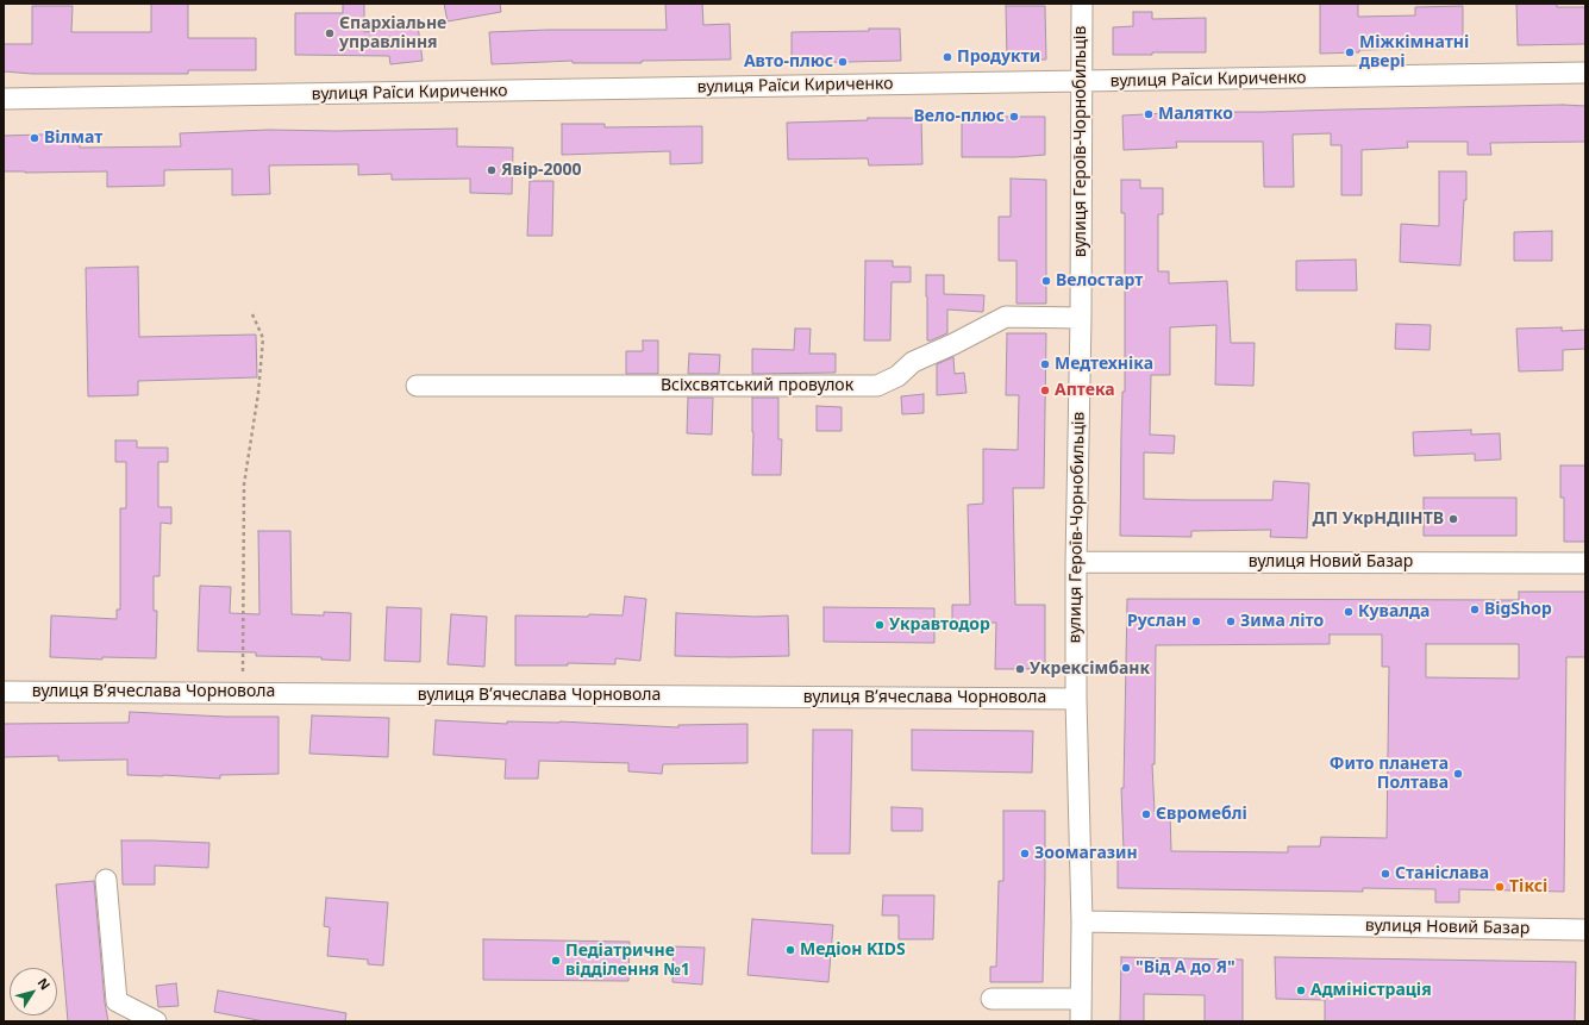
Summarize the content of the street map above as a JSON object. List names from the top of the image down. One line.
{"streets":{"street":["вулиця Раїси Кириченко","вулиця Героїв-Чорнобильців","Всіхсвятський провулок","вулиця Новий Базар","вулиця Вʼячеслава Чорновола"]},"crossings":[["вулиця Раїси Кириченко","вулиця Героїв-Чорнобильців"],["вулиця Героїв-Чорнобильців","Всіхсвятський провулок"],["вулиця Героїв-Чорнобильців","вулиця Новий Базар"],["вулиця Героїв-Чорнобильців","вулиця Вʼячеслава Чорновола"]],"places":["Єпархіальне управління","Міжкімнатні двері","Продукти","Авто-плюс","Малятко","Вело-плюс","Вілмат","Явір-2000","Велостарт","Медтехніка","Аптека","ДП УкрНДІІНТВ","BigShop","Кувалда","Руслан","Зима літо","Укравтодор","Укрексімбанк","Фито планета Полтава","Євромеблі","Зоомагазин","Станіслава","Тіксі","Медіон KIDS","Педіатричне відділення №1","\"Від А до Я\"","Адміністрація"],"north":"top right"}
